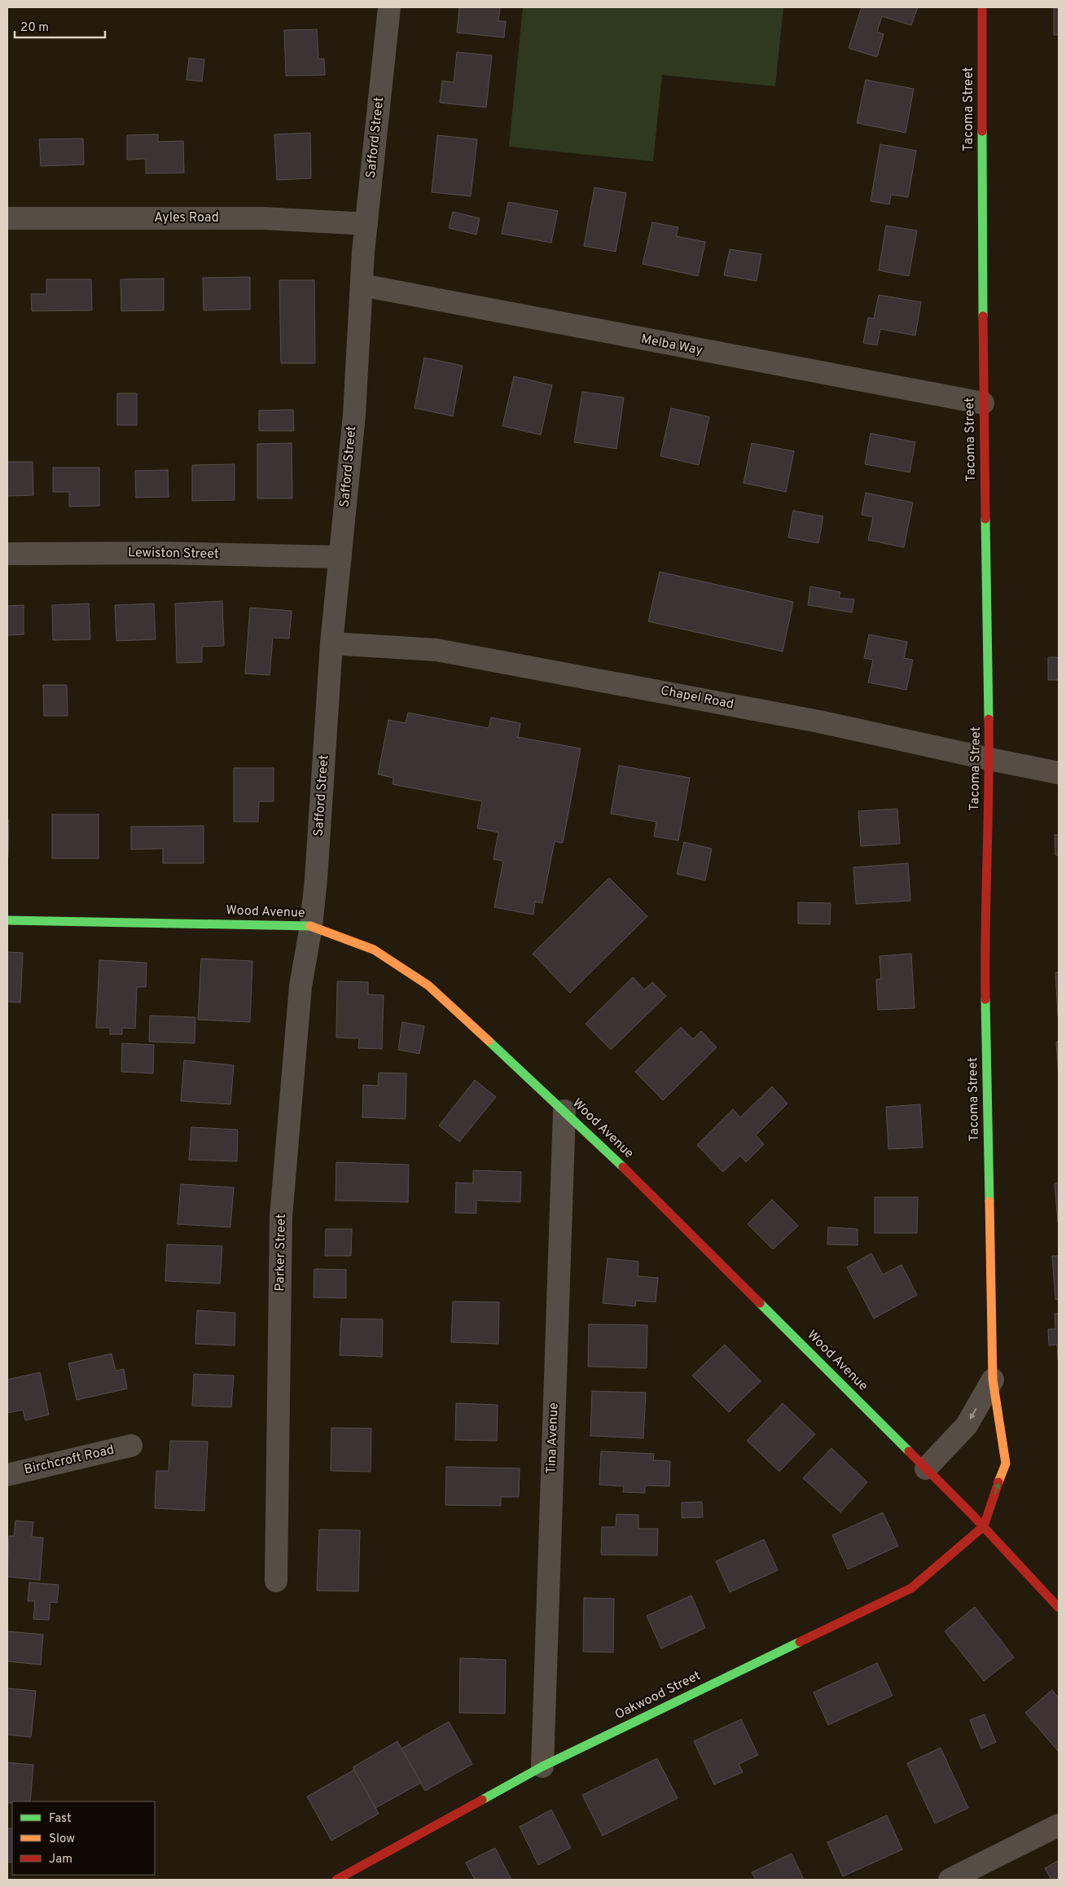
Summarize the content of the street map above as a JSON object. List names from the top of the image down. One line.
{"streets":{"street":["Tacoma Street","Safford Street","Ayles Road","Melba Way","Lewiston Street","Chapel Road","Wood Avenue","Parker Street","Tina Avenue","Birchcroft Road","Oakwood Street"]},"crossings":[["Tacoma Street","Melba Way"],["Tacoma Street","Chapel Road"],["Tacoma Street","Wood Avenue"],["Tacoma Street","Oakwood Street"],["Safford Street","Ayles Road"],["Safford Street","Melba Way"],["Safford Street","Lewiston Street"],["Safford Street","Chapel Road"],["Safford Street","Wood Avenue"],["Safford Street","Parker Street"],["Wood Avenue","Parker Street"],["Wood Avenue","Tina Avenue"],["Wood Avenue","Oakwood Street"],["Tina Avenue","Oakwood Street"]],"legend":["Fast","Slow","Jam"],"scale_bar":"20 m"}
